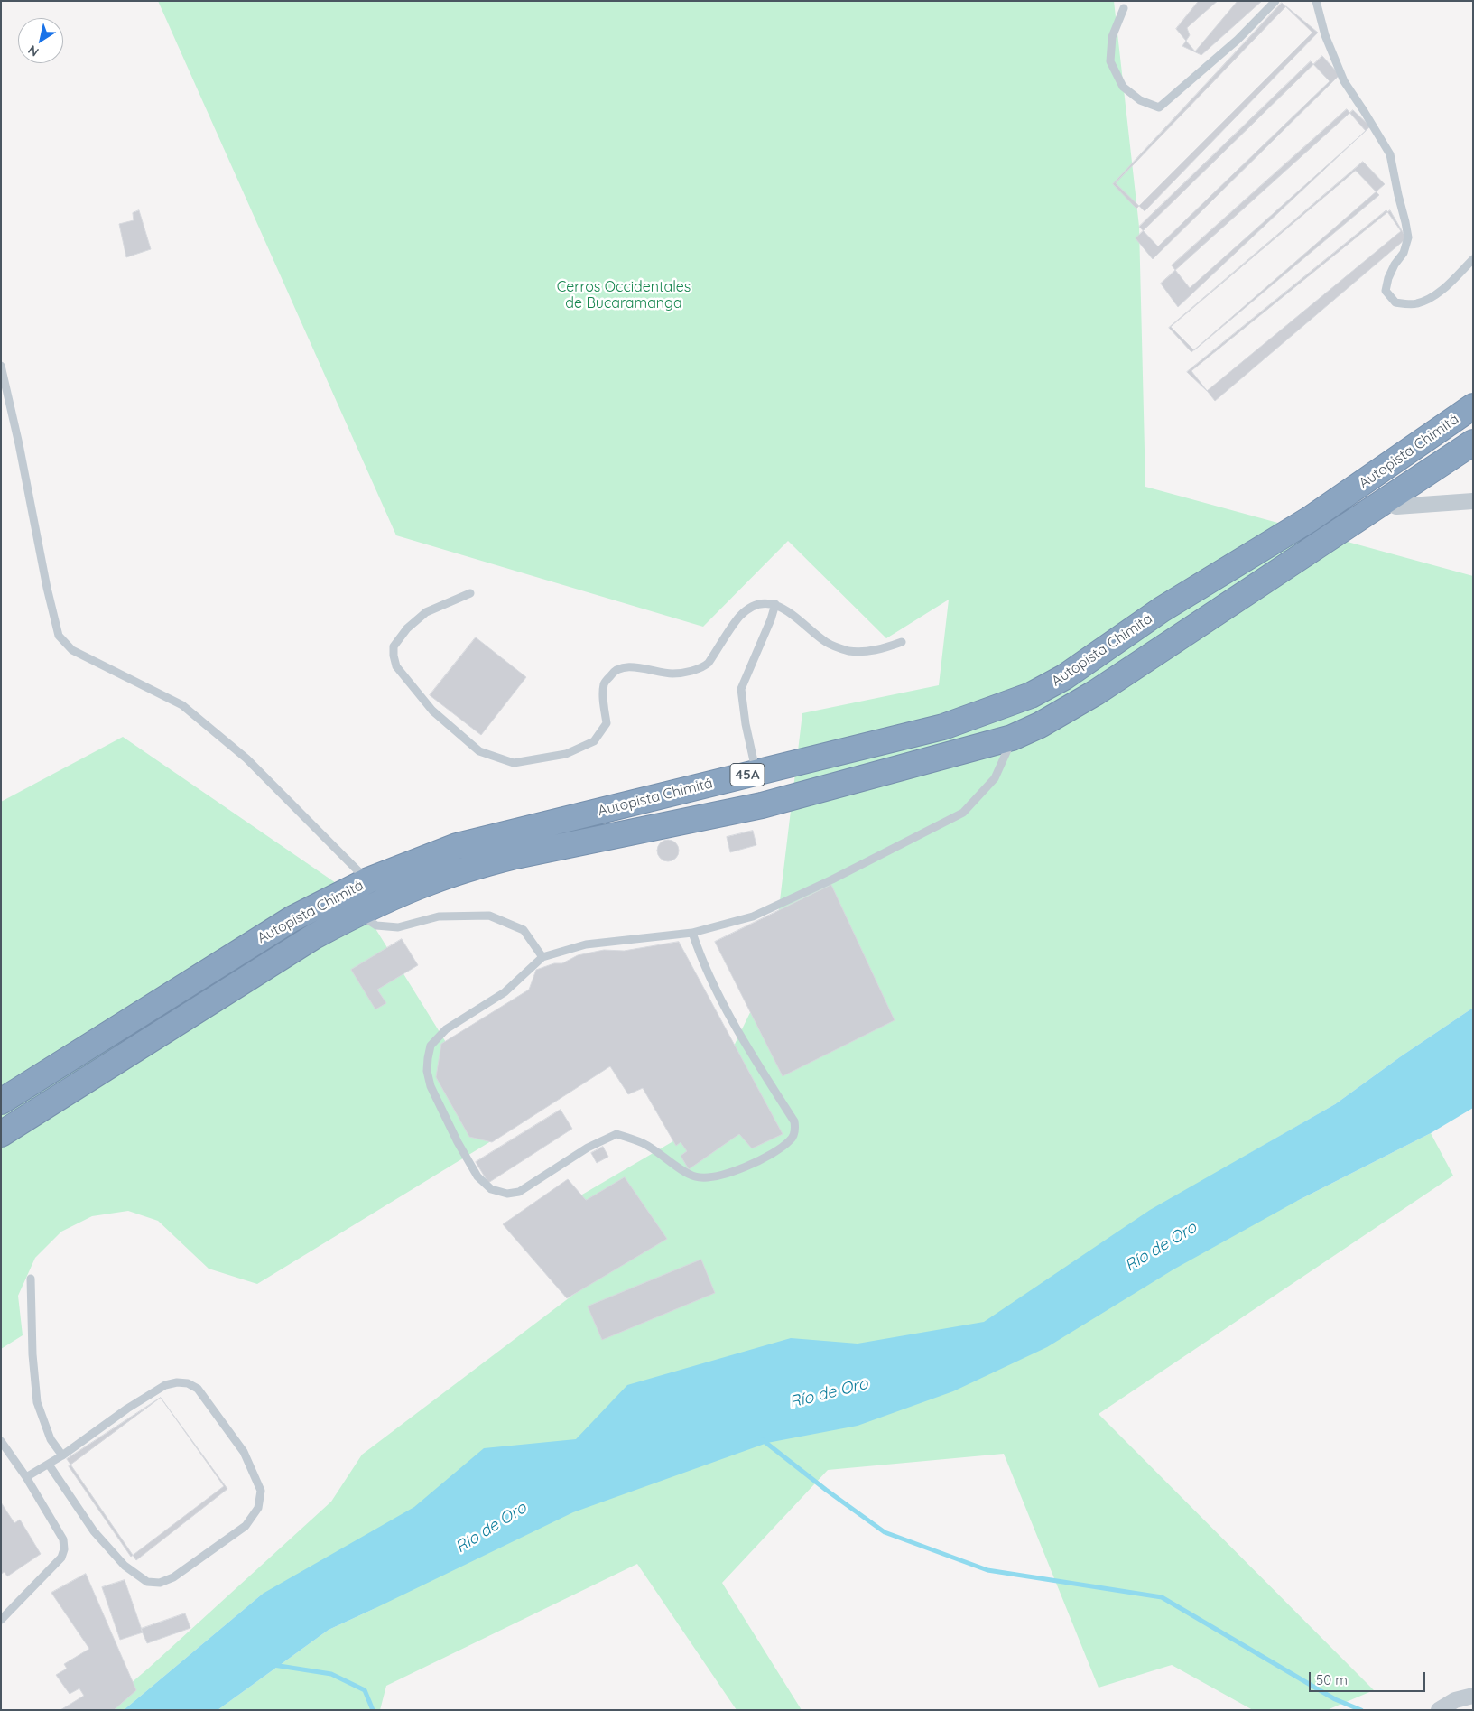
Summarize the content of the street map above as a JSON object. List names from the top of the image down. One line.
{"streets":{"highway":["Autopista Chimitá","45A"]},"water":["Río de Oro"],"parks":["Cerros Occidentales de Bucaramanga"],"scale_bar":"50 m","north":"bottom left"}
